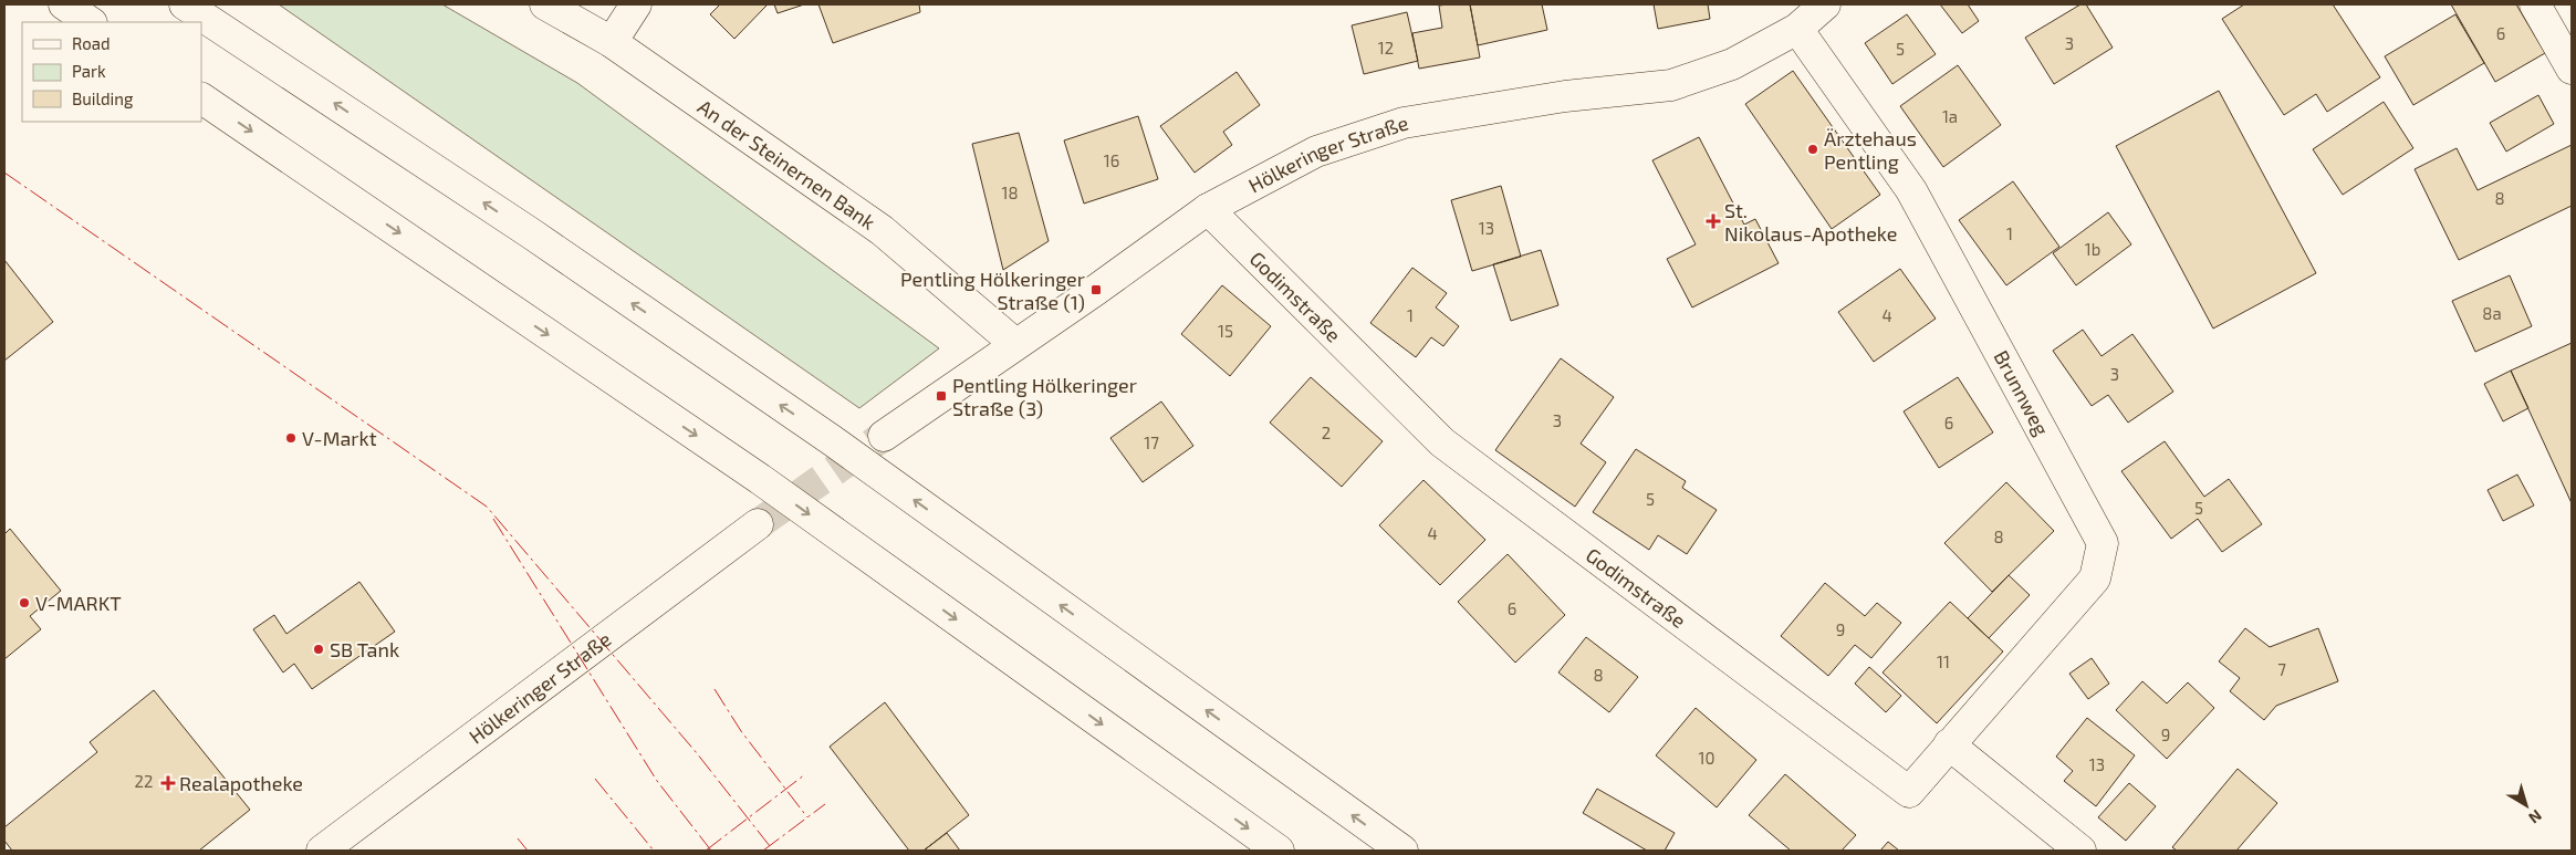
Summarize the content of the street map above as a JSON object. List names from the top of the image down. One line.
{"streets":{"main road":["Hölkeringer Straße","An der Steinernen Bank","Godimstraße","Brunnweg"]},"crossings":[["Hölkeringer Straße","An der Steinernen Bank"],["Hölkeringer Straße","Godimstraße"],["Hölkeringer Straße","Brunnweg"],["Godimstraße","Brunnweg"]],"places":{"other":["Ärztehaus Pentling","V-Markt","V-MARKT","SB Tank"],"health":["St. Nikolaus-Apotheke","Realapotheke"],"transit":["Pentling Hölkeringer Straße (1)","Pentling Hölkeringer Straße (3)"]},"house_numbers":["6","3","12","5","1a","16","18","8","13","1","1b","8a","1","4","15","3","3","6","2","17","5","5","4","8","6","9","11","7","8","9","10","13","22"],"legend":["Road","Park","Building"],"north":"bottom right"}
